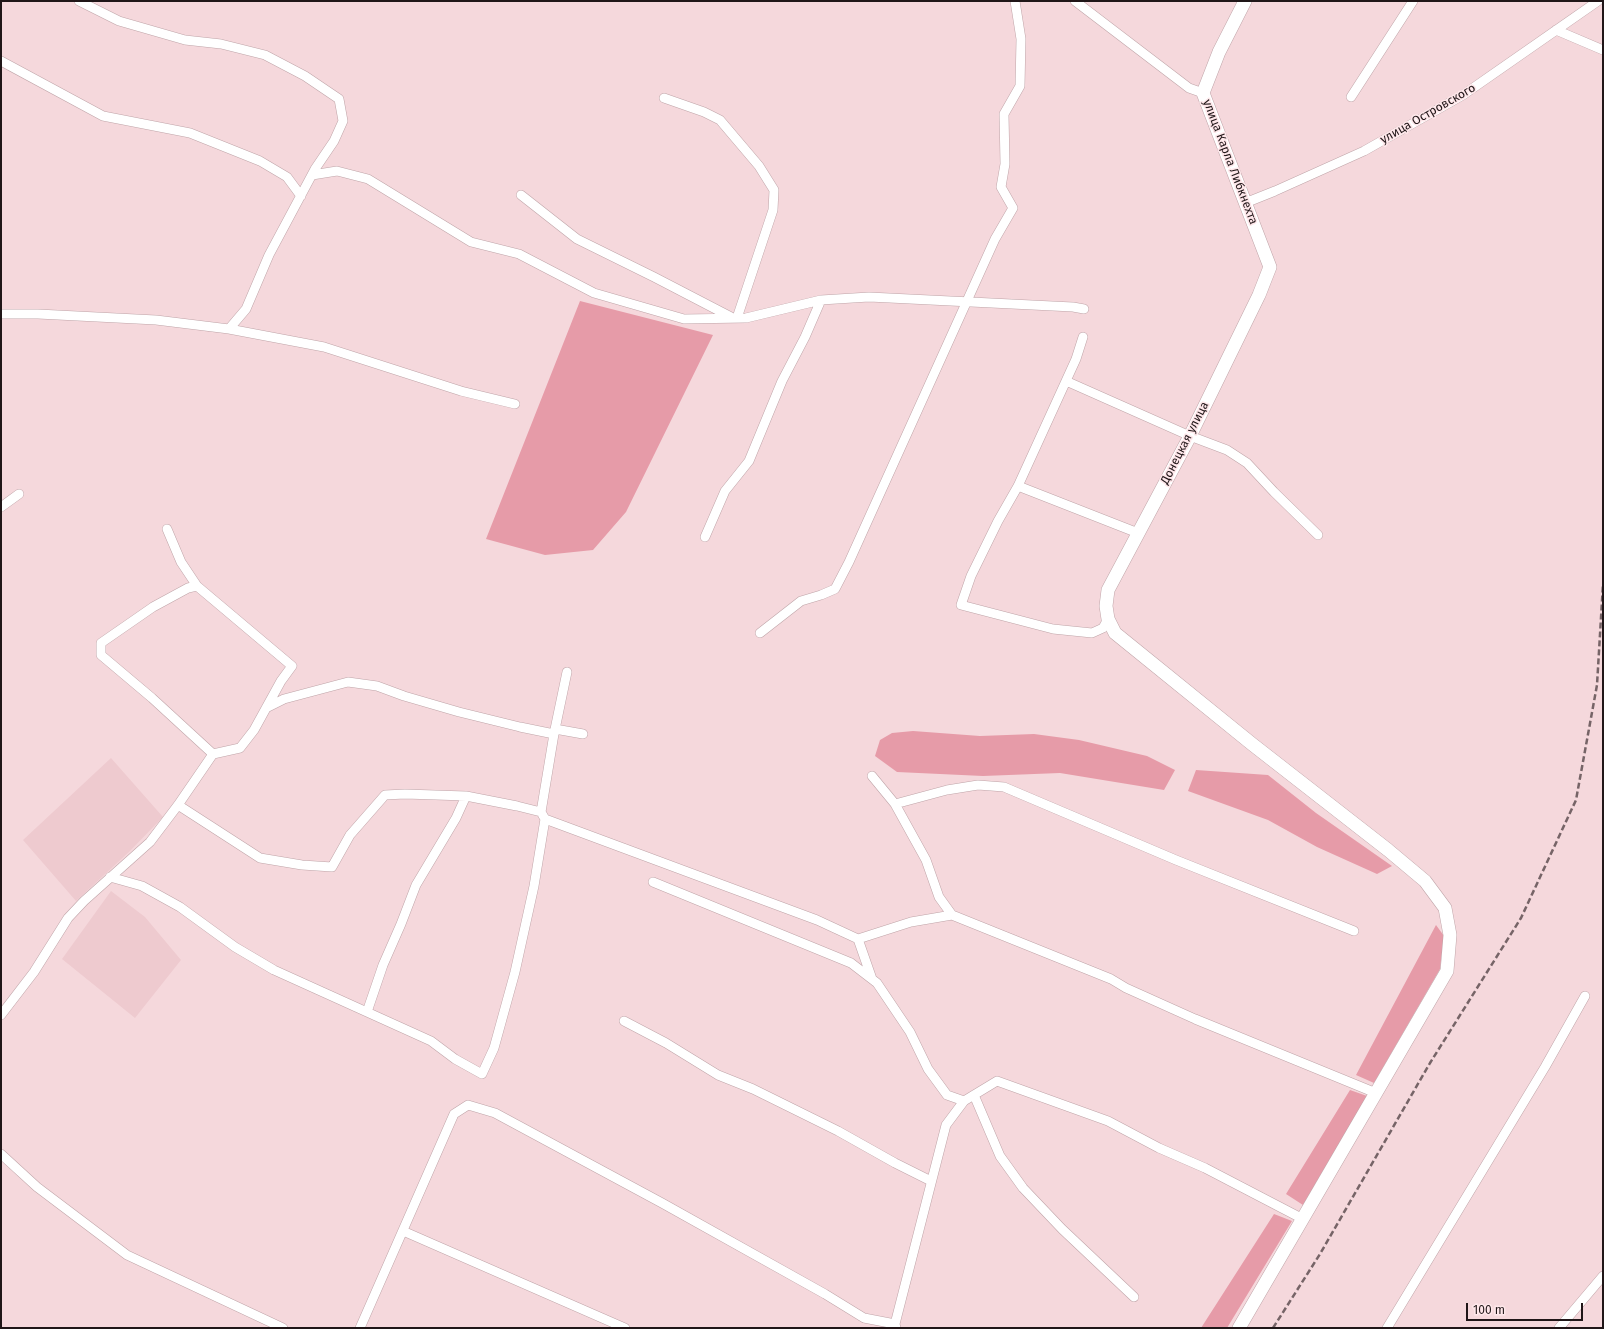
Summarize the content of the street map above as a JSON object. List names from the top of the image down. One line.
{"streets":{"street":["улица Островского","улица Карла Либкнехта","Донецкая улица"]},"crossings":[["улица Островского","улица Карла Либкнехта"],["улица Карла Либкнехта","Донецкая улица"]],"scale_bar":"100 m"}
